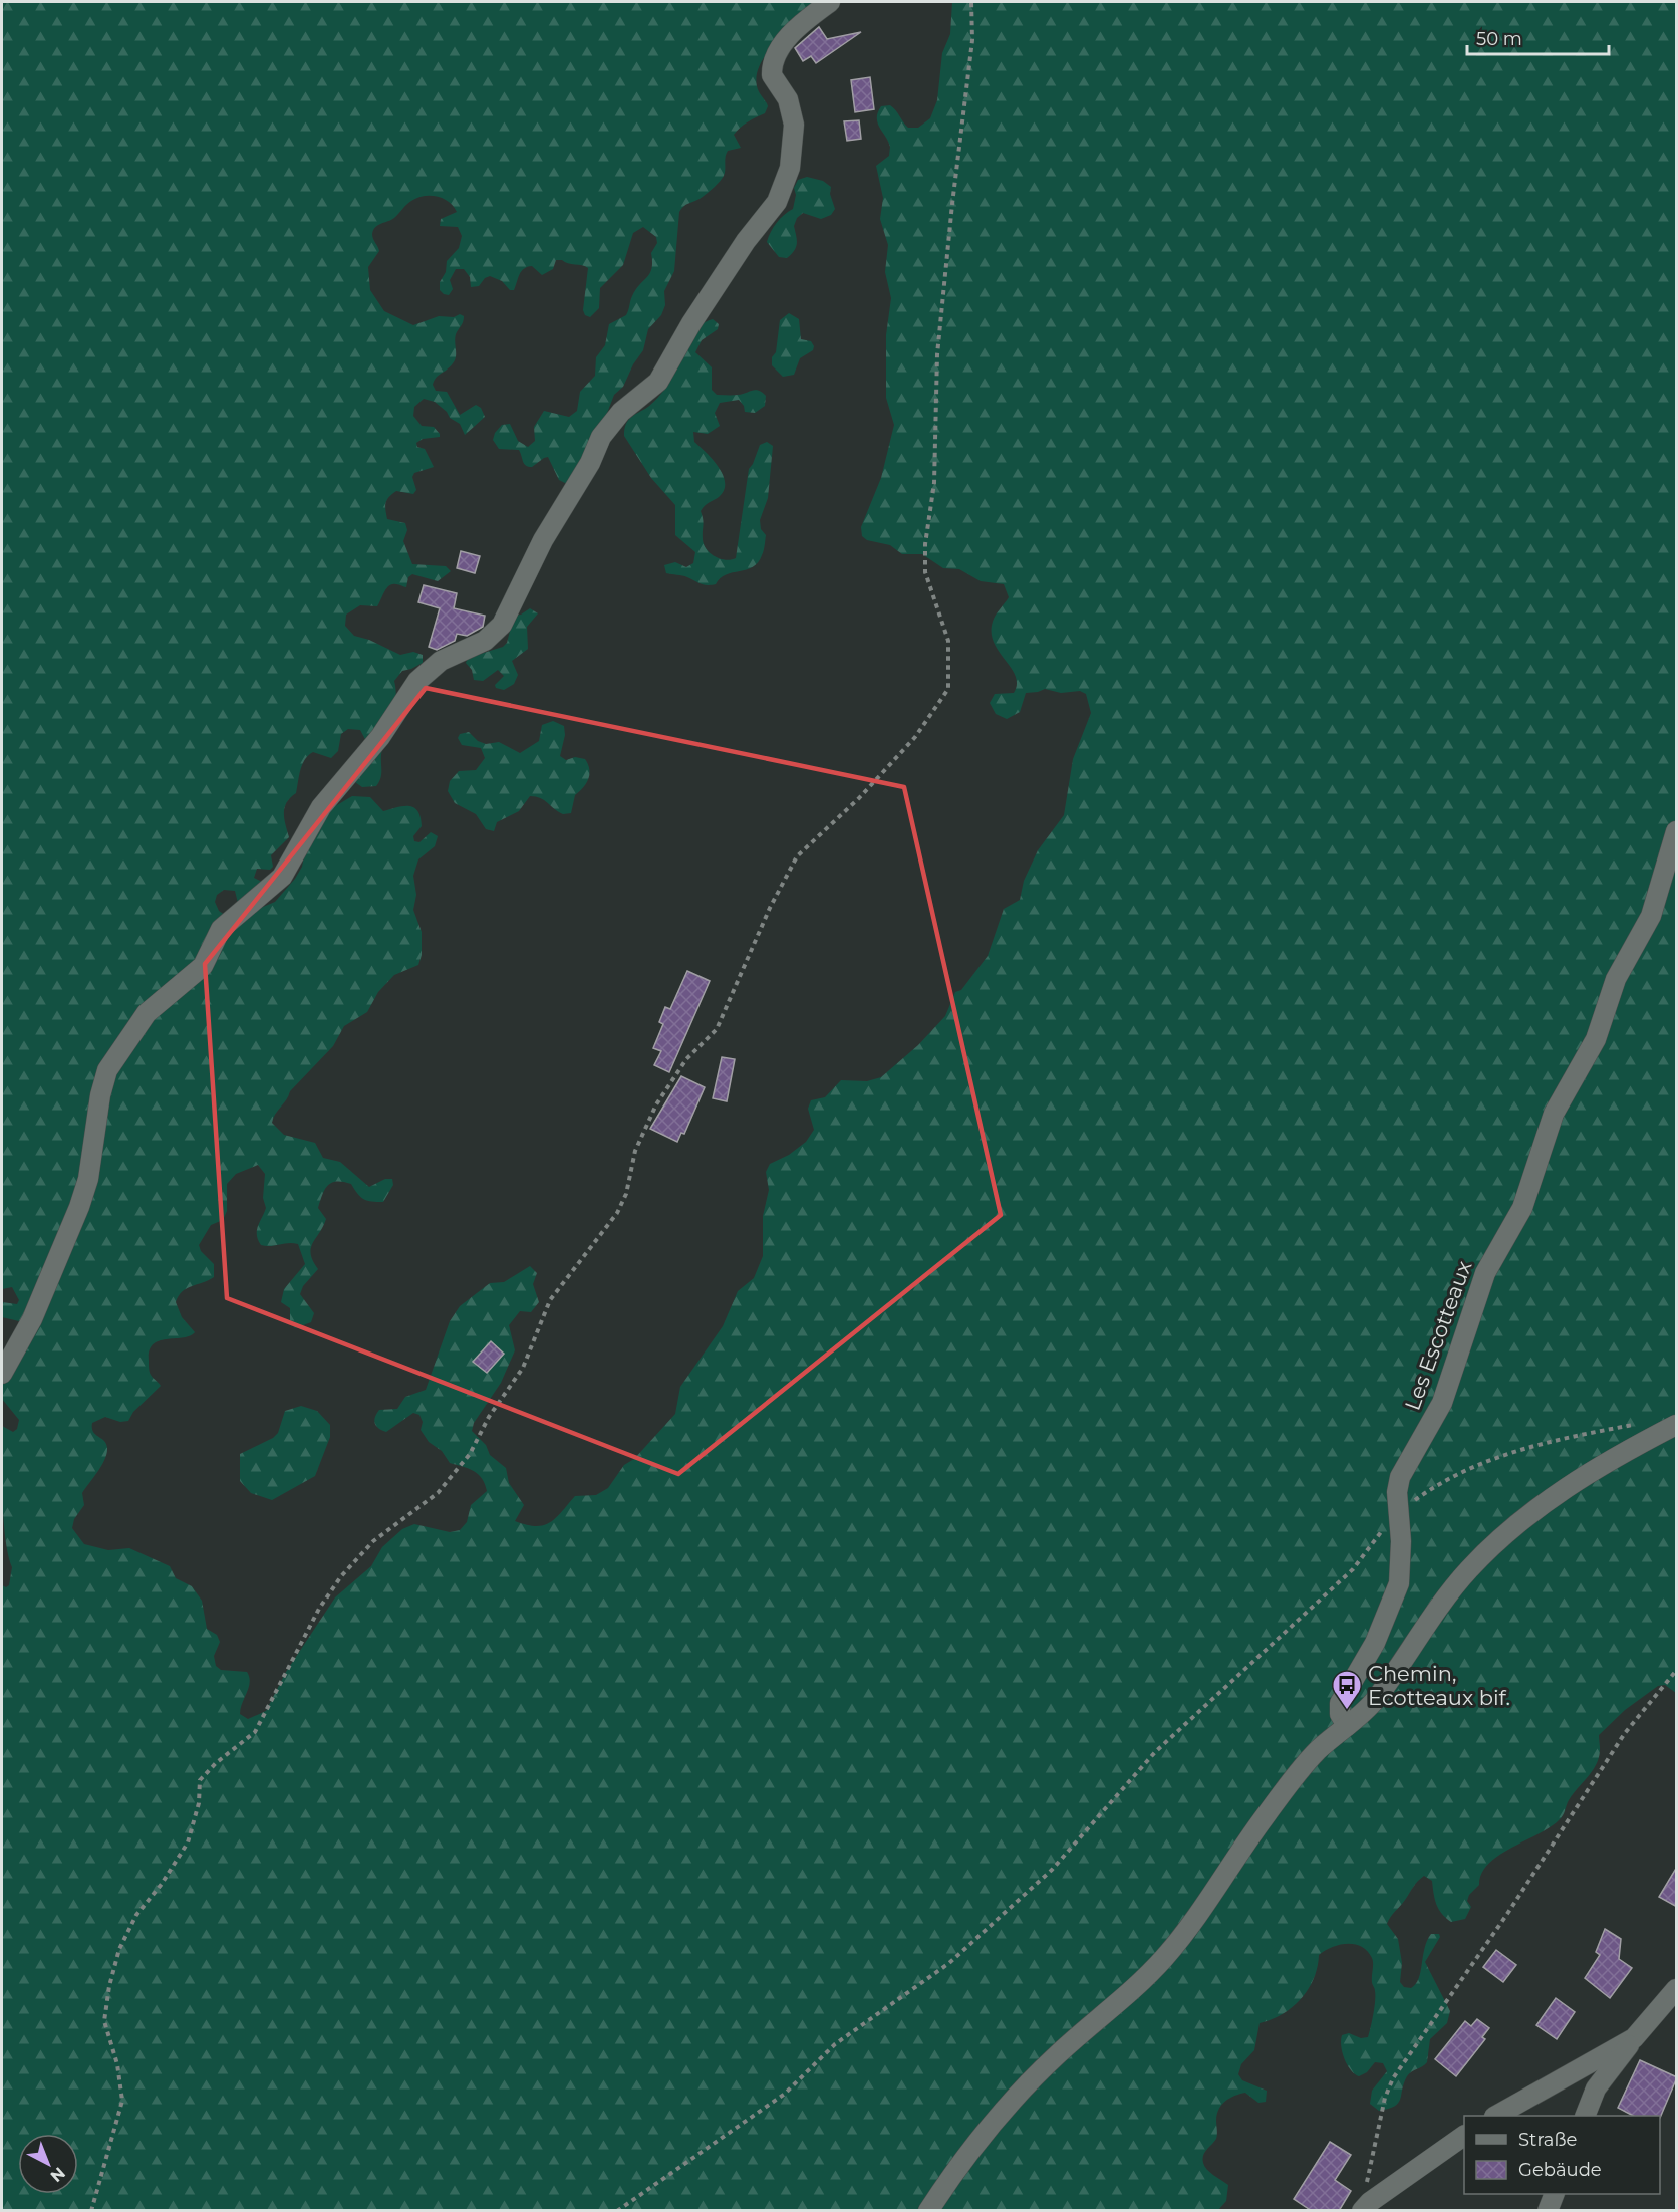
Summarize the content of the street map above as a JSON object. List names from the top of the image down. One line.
{"streets":{"street":["Les Escotteaux"]},"places":{"bus stop":["Chemin, Ecotteaux bif."]},"legend":["Straße","Gebäude"],"scale_bar":"50 m","north":"bottom right"}
